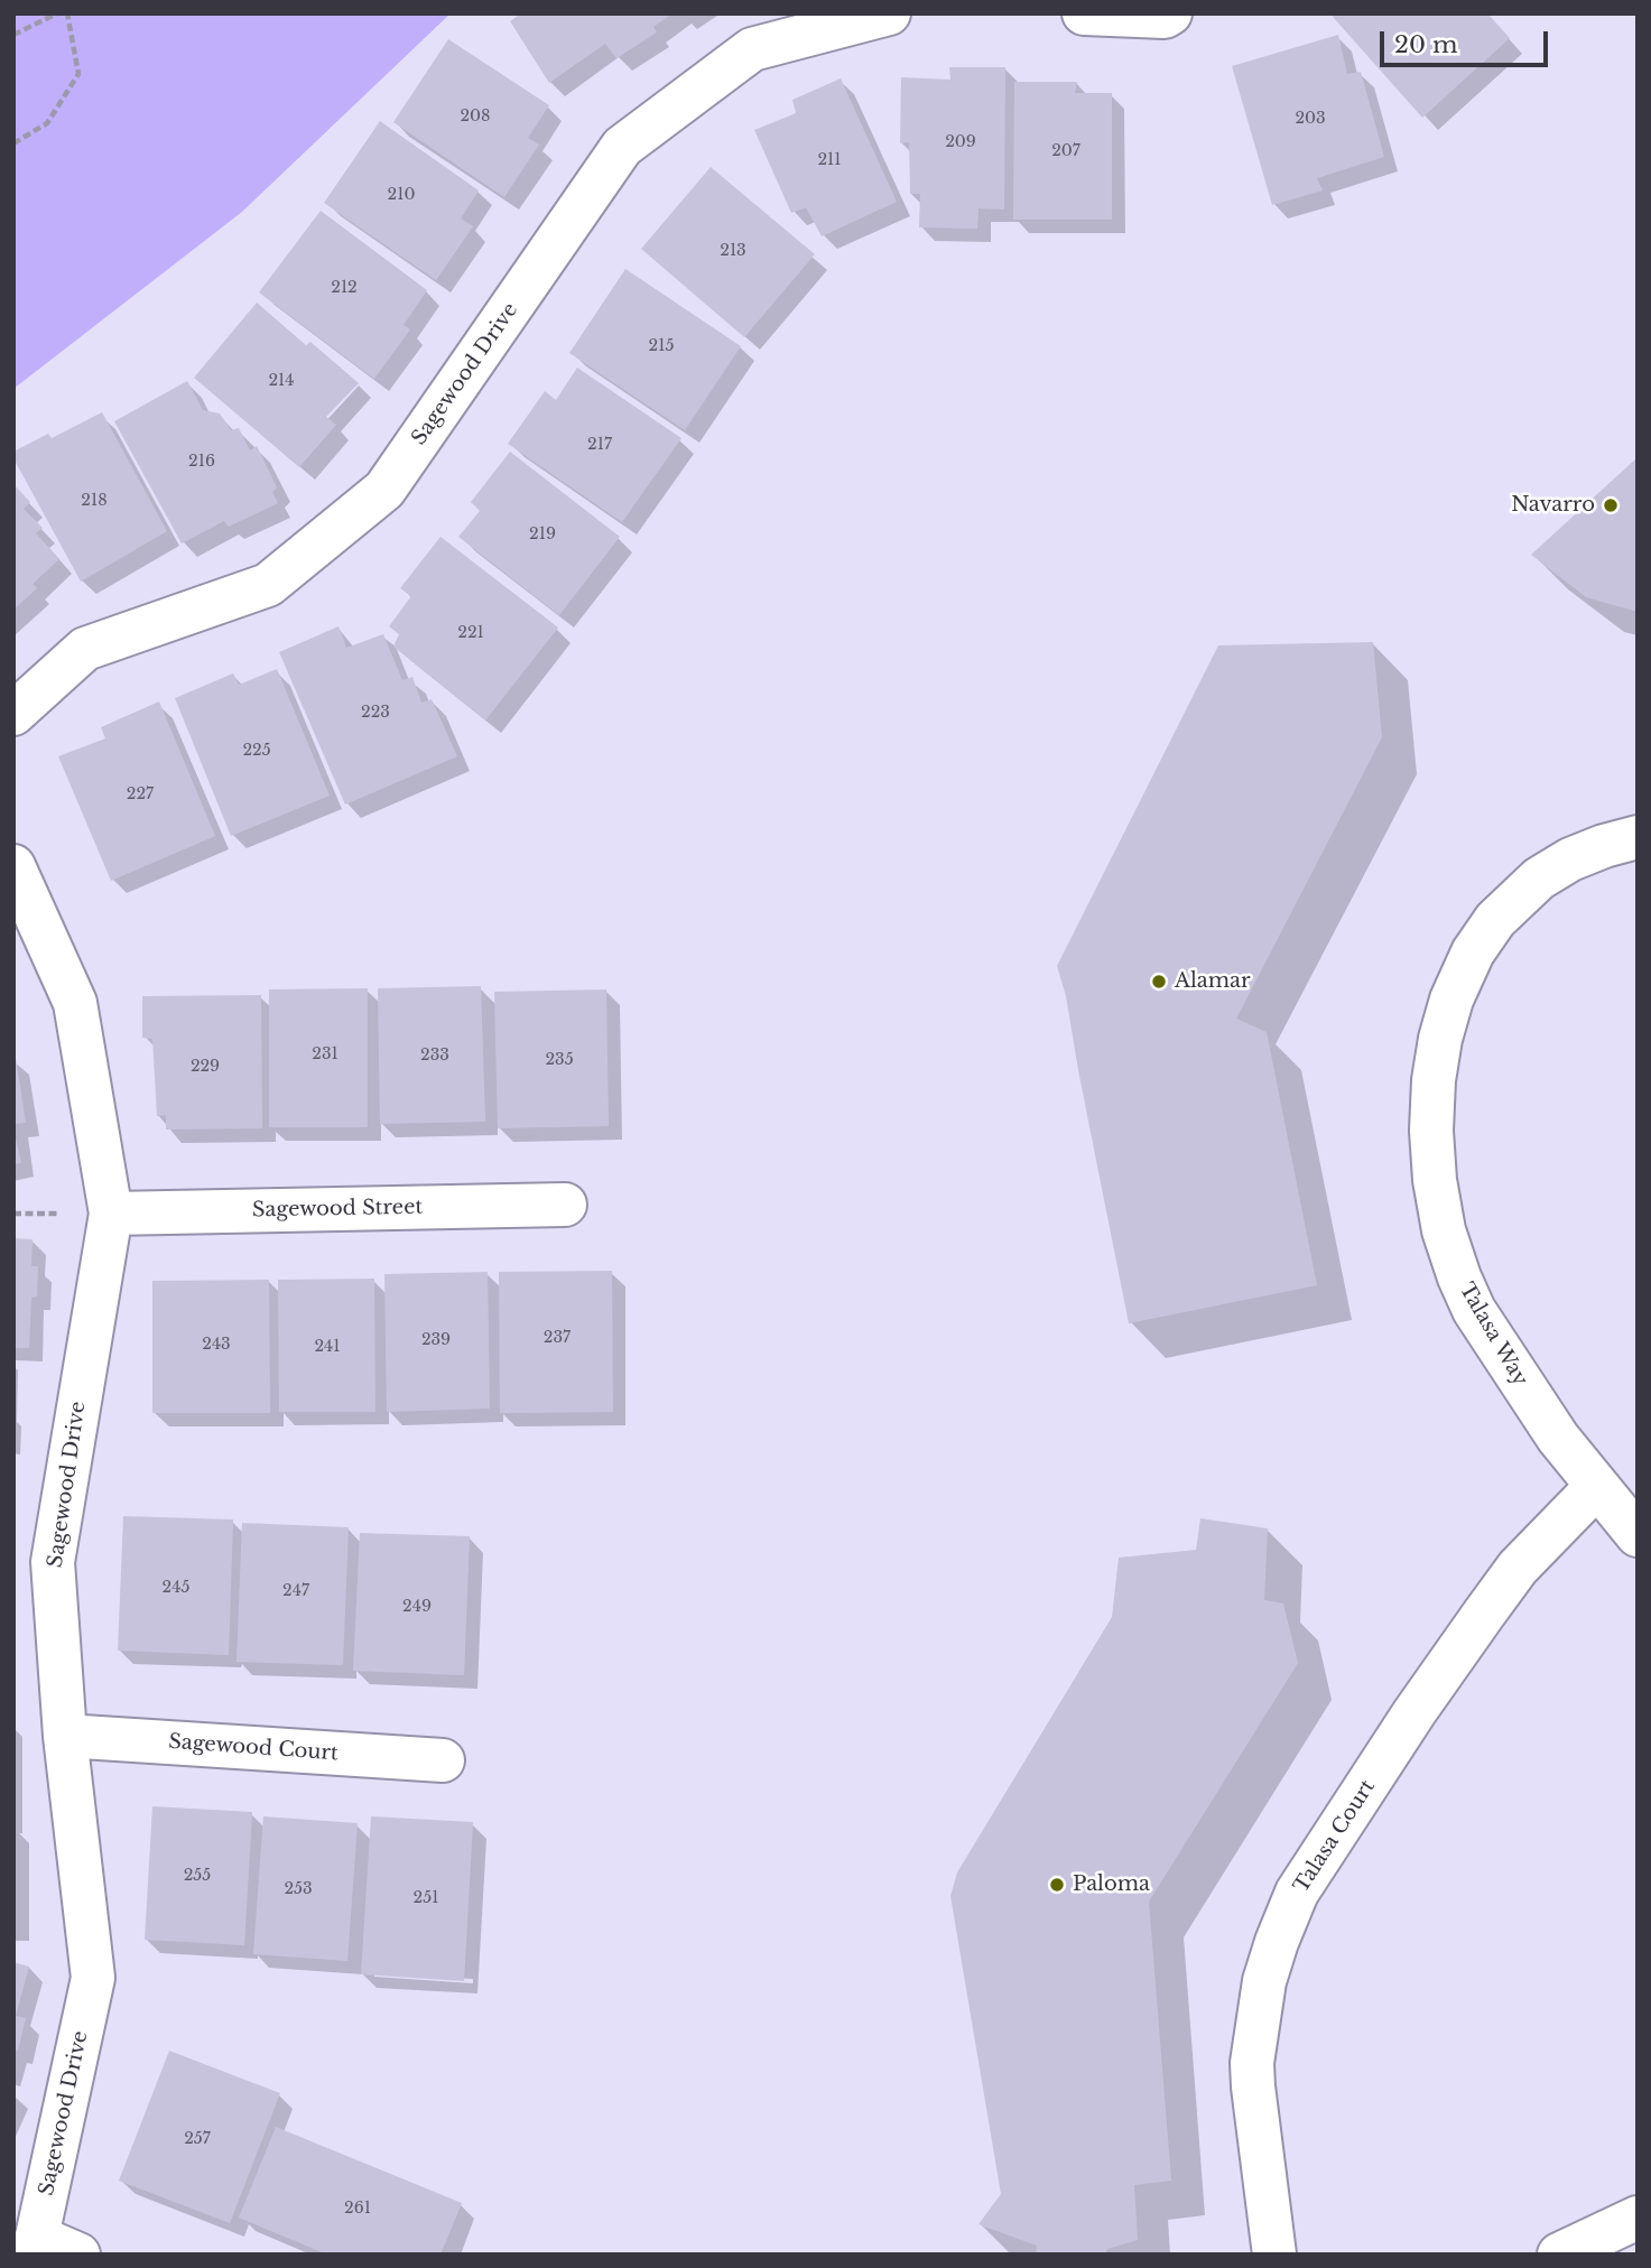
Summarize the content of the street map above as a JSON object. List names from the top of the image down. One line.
{"streets":{"street":["Sagewood Drive","Sagewood Street","Talasa Way","Sagewood Court","Talasa Court"]},"crossings":[["Sagewood Drive","Sagewood Street"],["Sagewood Drive","Sagewood Court"],["Talasa Way","Talasa Court"]],"places":["Navarro","Alamar","Paloma"],"house_numbers":["208","203","209","207","211","210","213","212","215","214","217","216","218","219","221","223","225","227","231","233","235","229","237","239","243","241","245","247","249","255","253","251","257","261"],"scale_bar":"20 m"}
